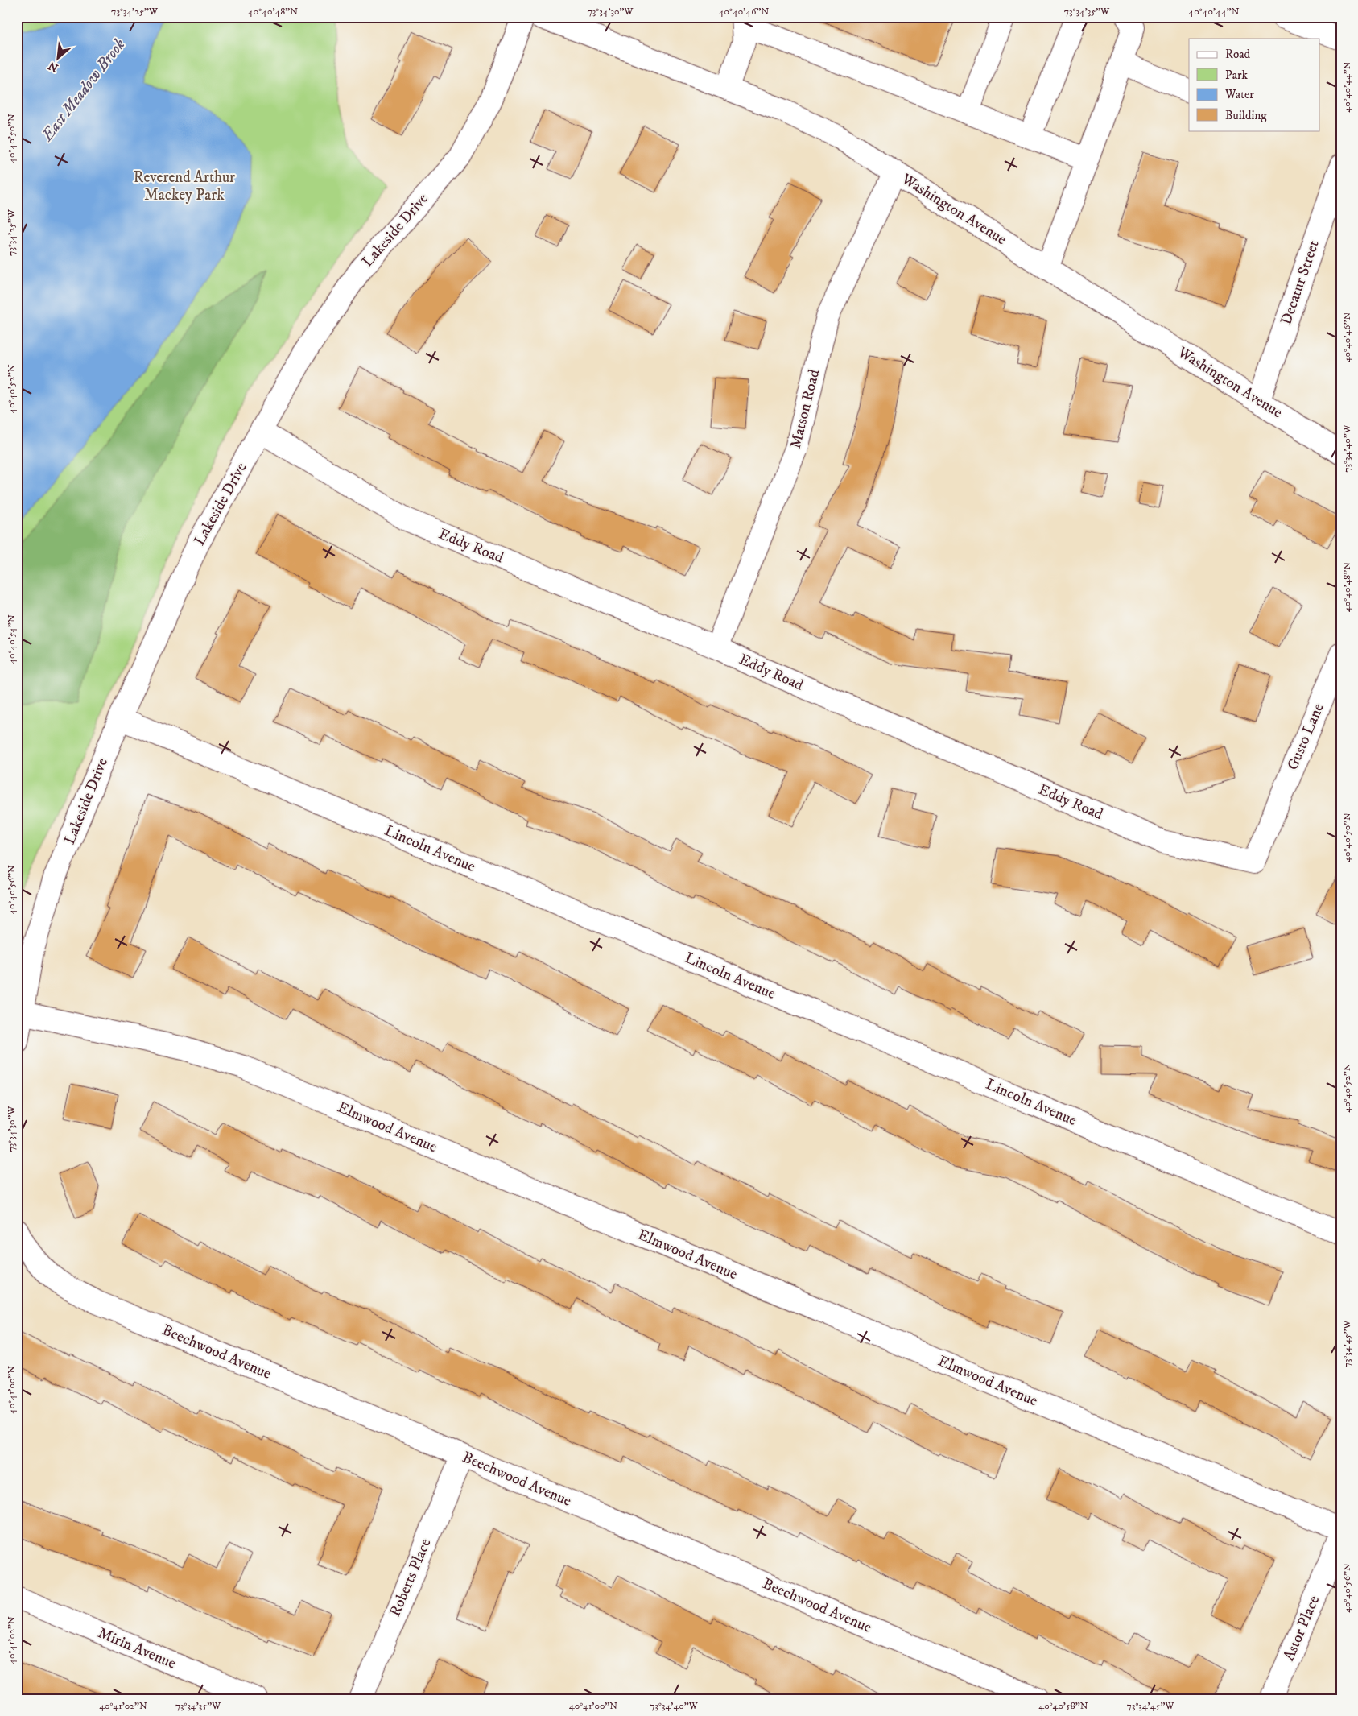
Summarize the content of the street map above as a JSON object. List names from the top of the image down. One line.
{"streets":{"street":["Washington Avenue","Lakeside Drive","Decatur Street","Matson Road","Eddy Road","Gusto Lane","Lincoln Avenue","Elmwood Avenue","Beechwood Avenue","Roberts Place","Astor Place","Mirin Avenue"]},"crossings":[["Washington Avenue","Decatur Street"],["Washington Avenue","Matson Road"],["Lakeside Drive","Eddy Road"],["Lakeside Drive","Lincoln Avenue"],["Lakeside Drive","Elmwood Avenue"],["Matson Road","Eddy Road"],["Eddy Road","Gusto Lane"],["Beechwood Avenue","Roberts Place"]],"water":["East Meadow Brook"],"parks":["Reverend Arthur Mackey Park"],"legend":["Road","Park","Water","Building"],"north":"bottom left","coordinates":["73°34'25\"W","40°40'48\"N","73°34'30\"W","40°40'46\"N","73°34'35\"W","40°40'44\"N","40°40'50\"N","40°40'52\"N","73°34'40\"W","40°40'54\"N","40°40'56\"N","73°34'45\"W","40°41'00\"N","40°41'02\"N","40°40'58\"N"]}
